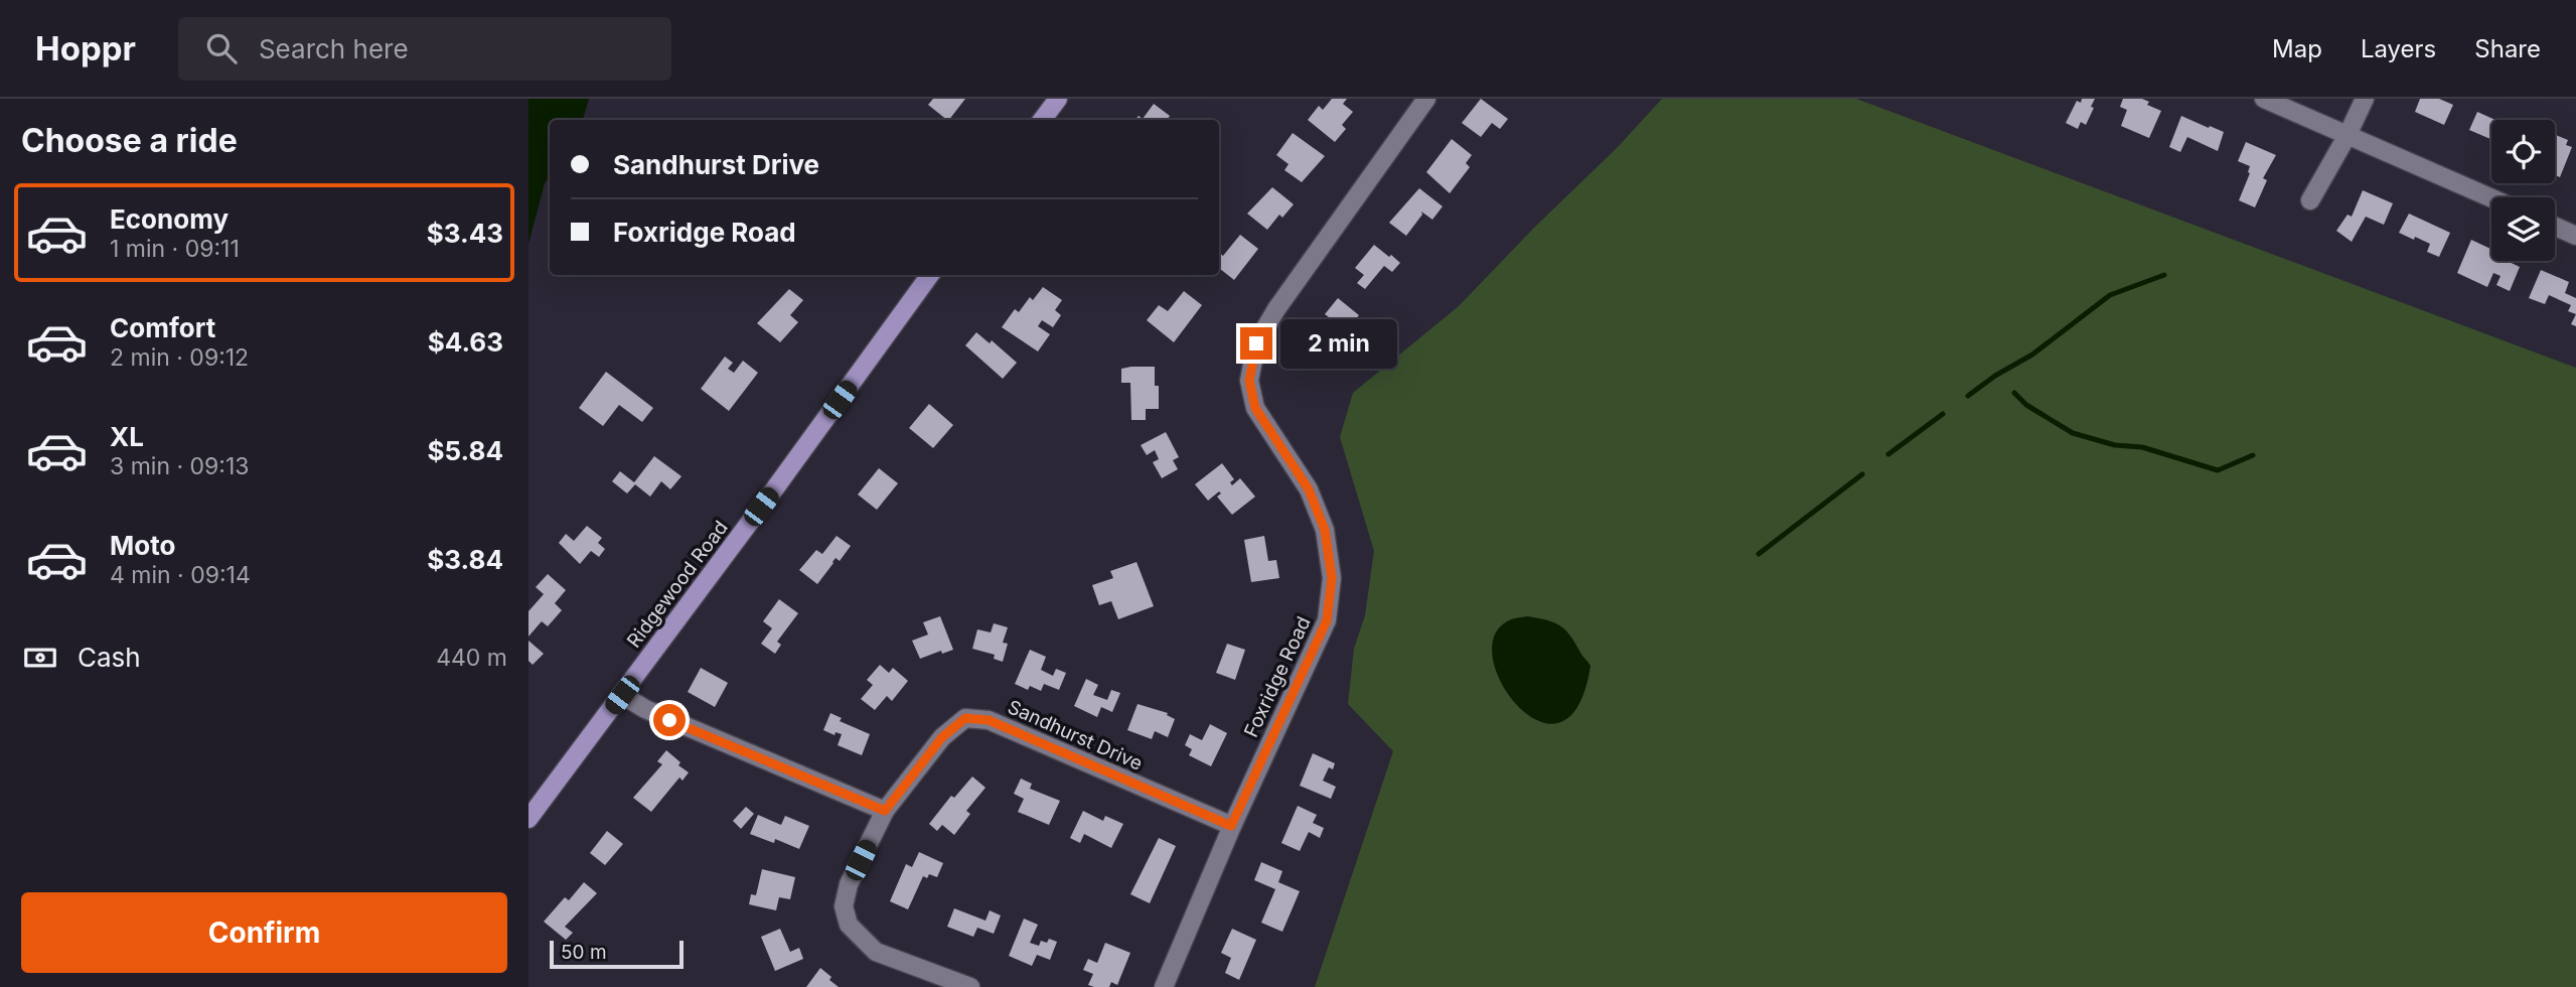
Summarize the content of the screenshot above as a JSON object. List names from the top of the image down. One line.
{"streets":{"main road":["Ridgewood Road"],"street":["Foxridge Road","Sandhurst Drive"]},"crossings":[["Foxridge Road","Sandhurst Drive"]],"scale_bar":"50 m","page":{"header":"Hoppr","search":"Search here","nav":["Map","Layers","Share"],"heading":"Choose a ride","banner":["Sandhurst Drive","Foxridge Road"],"list":[{"name":"Economy","note":"1 min · 09:11","value":"$3.43"},{"name":"Comfort","note":"2 min · 09:12","value":"$4.63"},{"name":"XL","note":"3 min · 09:13","value":"$5.84"},{"name":"Moto","note":"4 min · 09:14","value":"$3.84"}],"bubble":"2 min","pay":["Cash","440 m"],"buttons":"Confirm","scale":"50 m"}}
